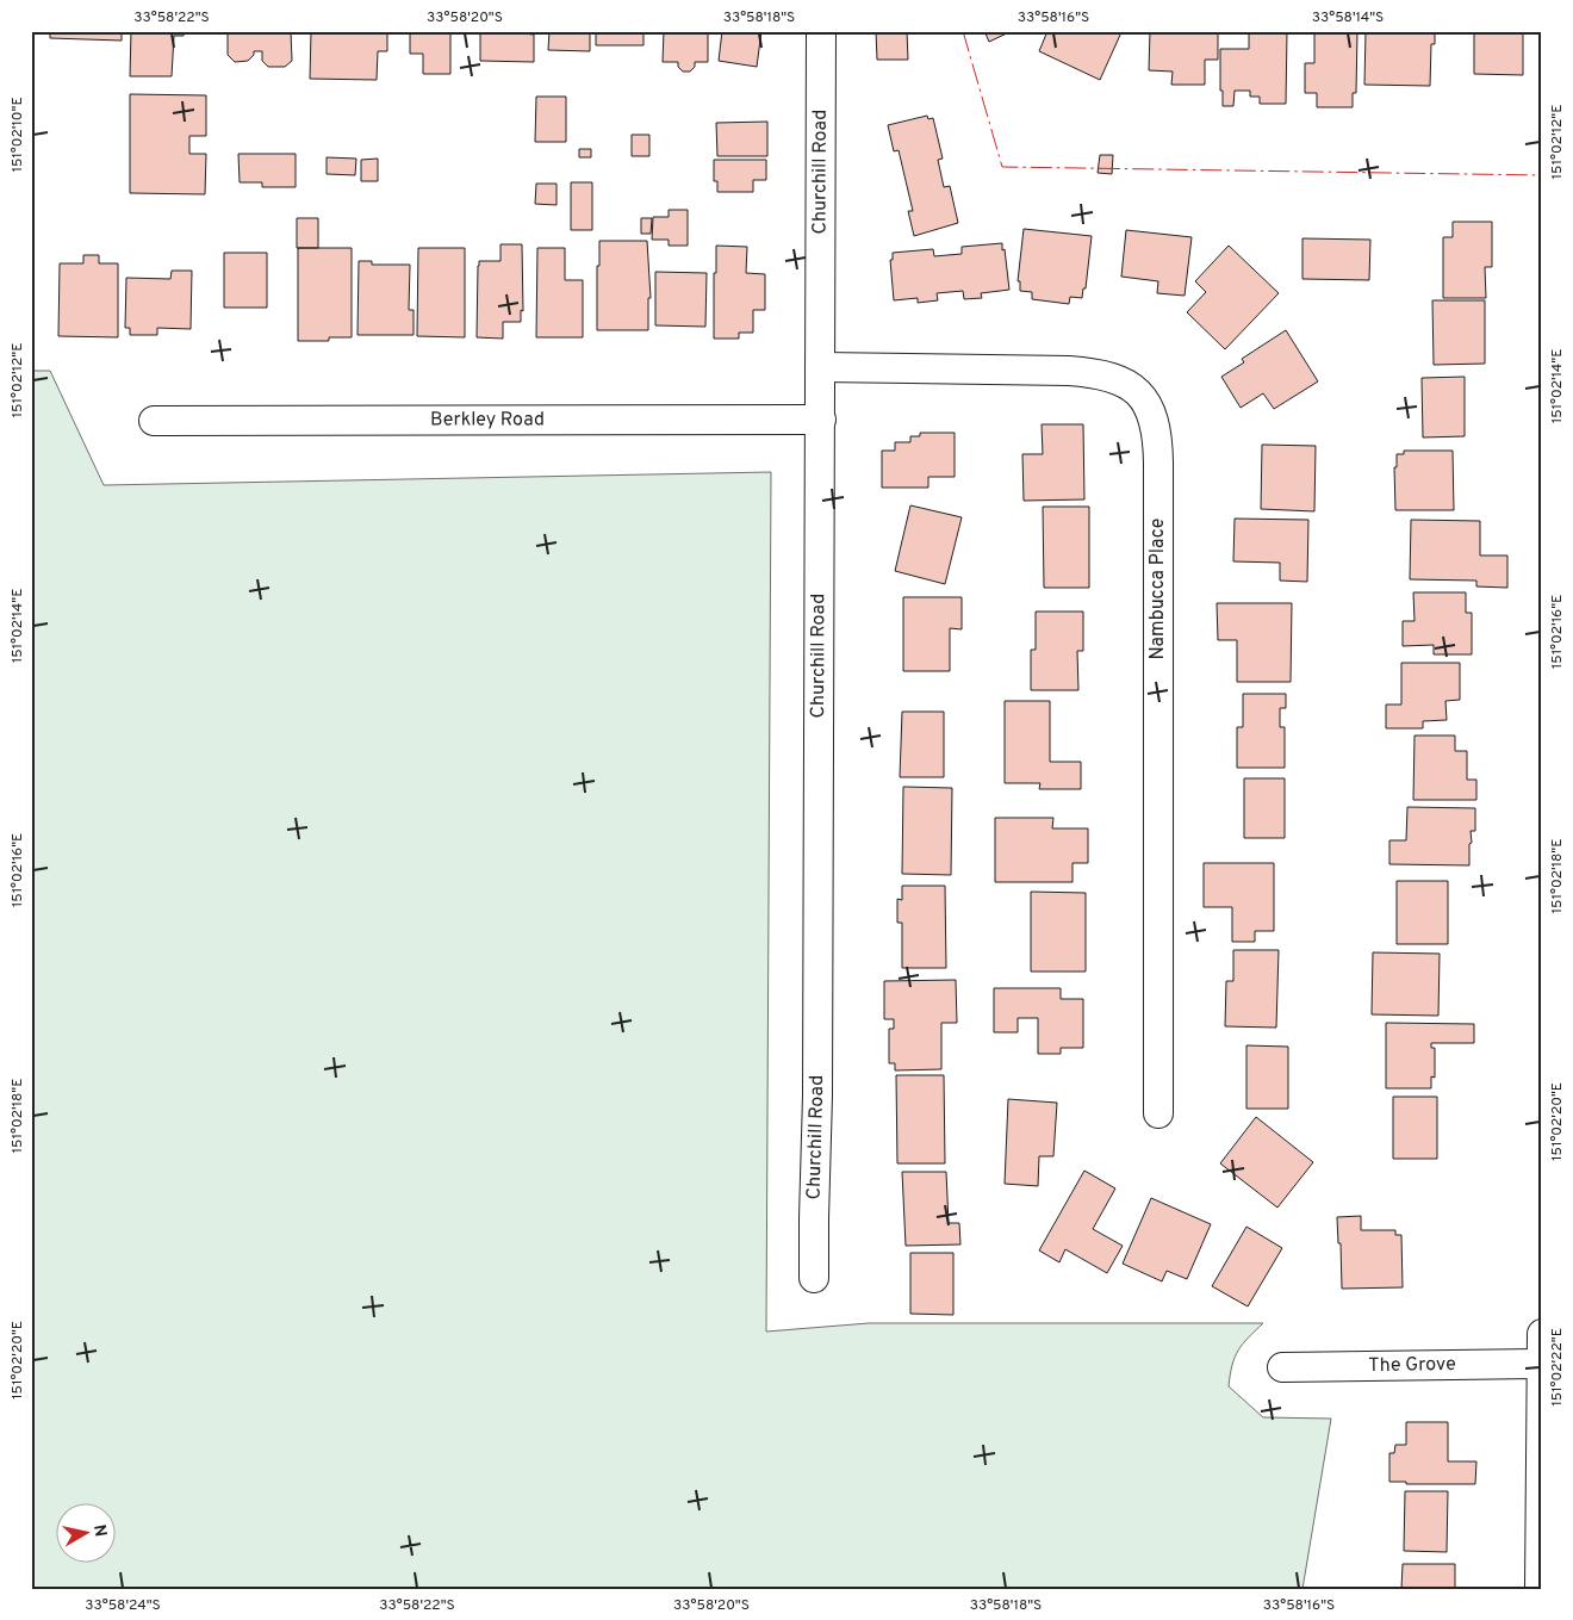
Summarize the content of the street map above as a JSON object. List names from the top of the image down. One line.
{"streets":{"street":["Churchill Road","Berkley Road","Nambucca Place","The Grove"]},"crossings":[["Churchill Road","Berkley Road"],["Churchill Road","Nambucca Place"]],"north":"right","coordinates":["33°58'22\"S","33°58'20\"S","33°58'18\"S","33°58'16\"S","33°58'14\"S","151°02'10\"E","151°02'12\"E","151°02'14\"E","151°02'16\"E","151°02'18\"E","151°02'20\"E","151°02'22\"E","33°58'24\"S"]}
